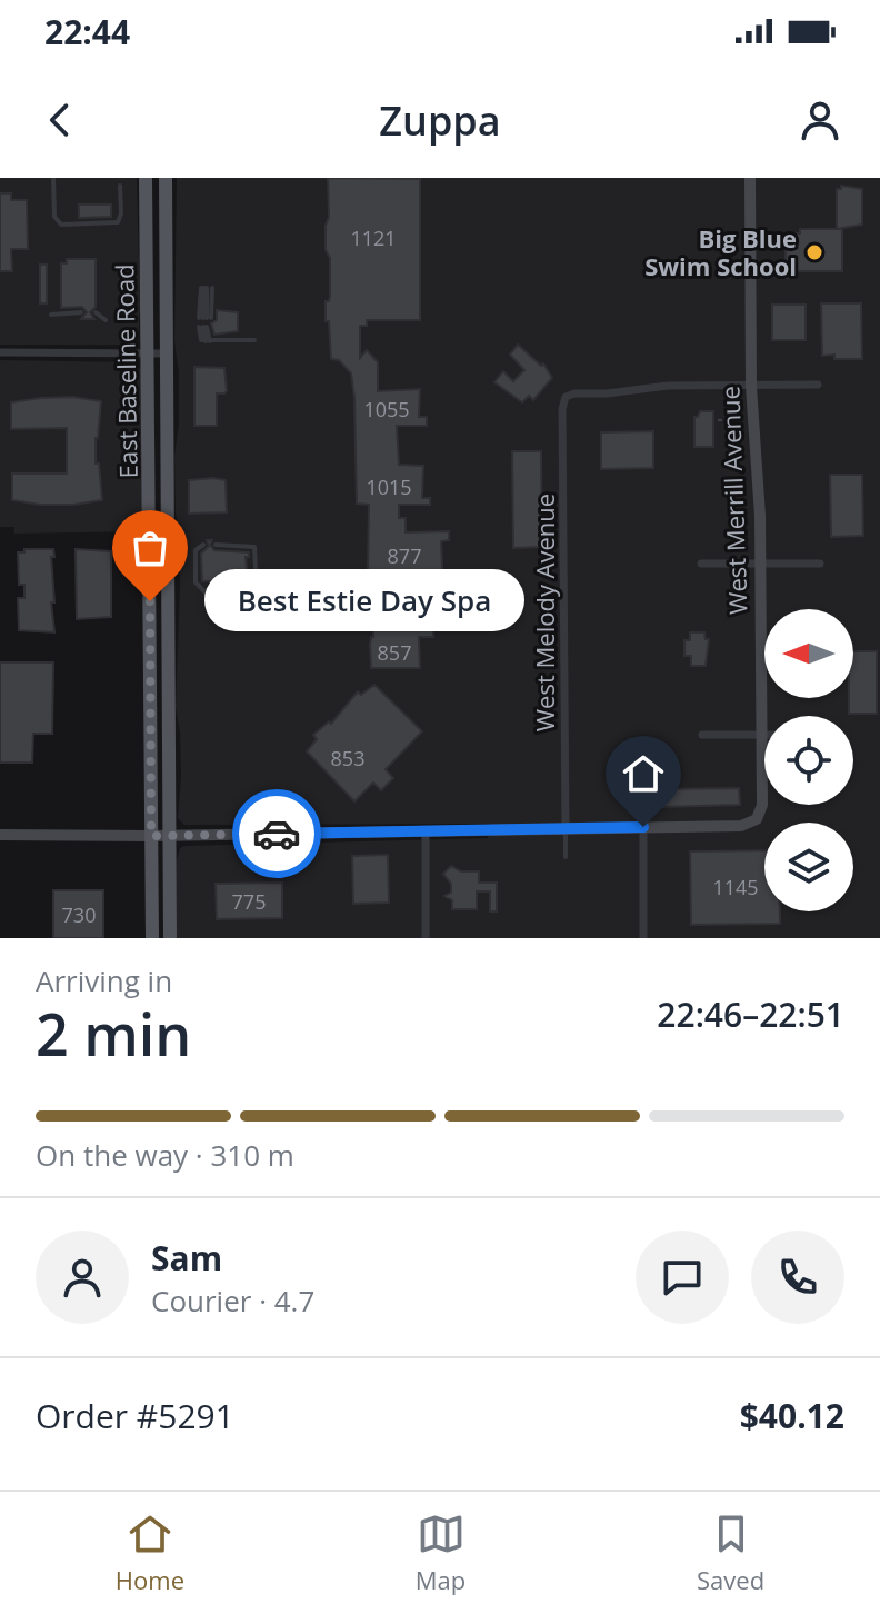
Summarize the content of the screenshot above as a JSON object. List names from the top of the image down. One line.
{"streets":{"main road":["East Baseline Road"],"street":["West Merrill Avenue","West Melody Avenue"]},"crossings":[["West Merrill Avenue","West Melody Avenue"]],"places":["Big Blue Swim School","Best Estie Day Spa"],"house_numbers":["1121","1055","1015","877","857","853","1145","775","730"],"north":"left","page":{"status":"22:44","header":"Zuppa","bubble":"Best Estie Day Spa","heading":["2 min","Arriving in","22:46–22:51"],"panel":["Sam","Courier · 4.7","Order #5291","$40.12"],"bar":"On the way · 310 m","tabs":["Home","Map","Saved"]}}
